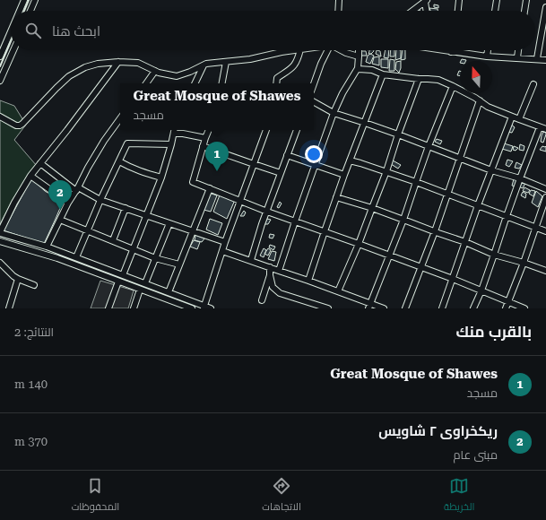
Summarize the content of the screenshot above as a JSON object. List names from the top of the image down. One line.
{"north":"top","page":{"search":"ابحث هنا","popup":["Great Mosque of Shawes","مسجد"],"pins":["1","2"],"heading":["بالقرب منك","النتائج: 2"],"list":[{"mark":"1","name":"Great Mosque of Shawes","note":"مسجد","value":"140 m"},{"mark":"2","name":"ريكخراوى ۲ شاويس","note":"مبنى عام","value":"370 m"}],"nav":["الخريطة","الاتجاهات","المحفوظات"]}}
